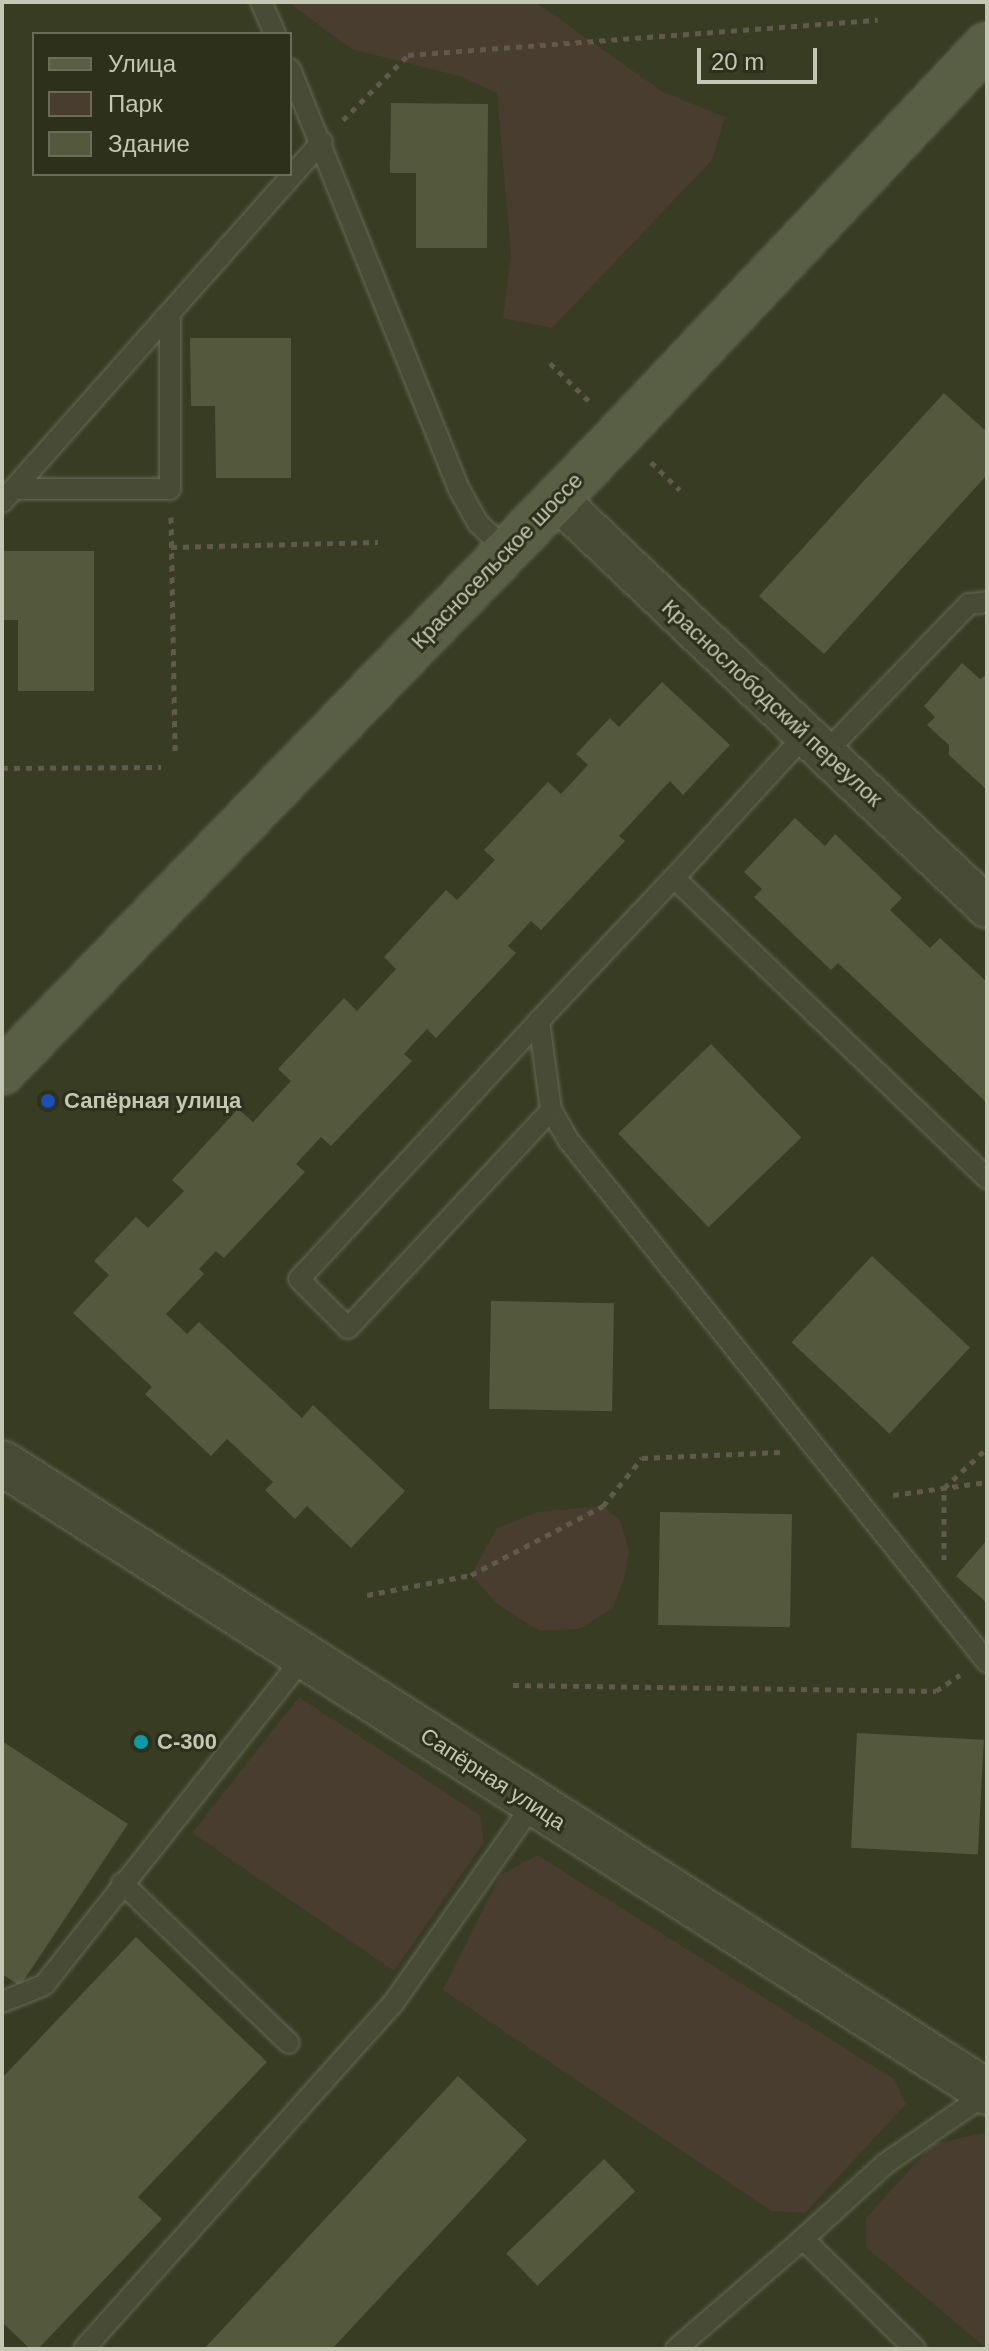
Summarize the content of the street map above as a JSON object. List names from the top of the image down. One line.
{"streets":{"main road":["Красносельское шоссе"],"street":["Краснослободский переулок","Сапёрная улица"]},"crossings":[["Красносельское шоссе","Краснослободский переулок"]],"places":["Сапёрная улица","С-300"],"legend":["Улица","Парк","Здание"],"scale_bar":"20 m"}
